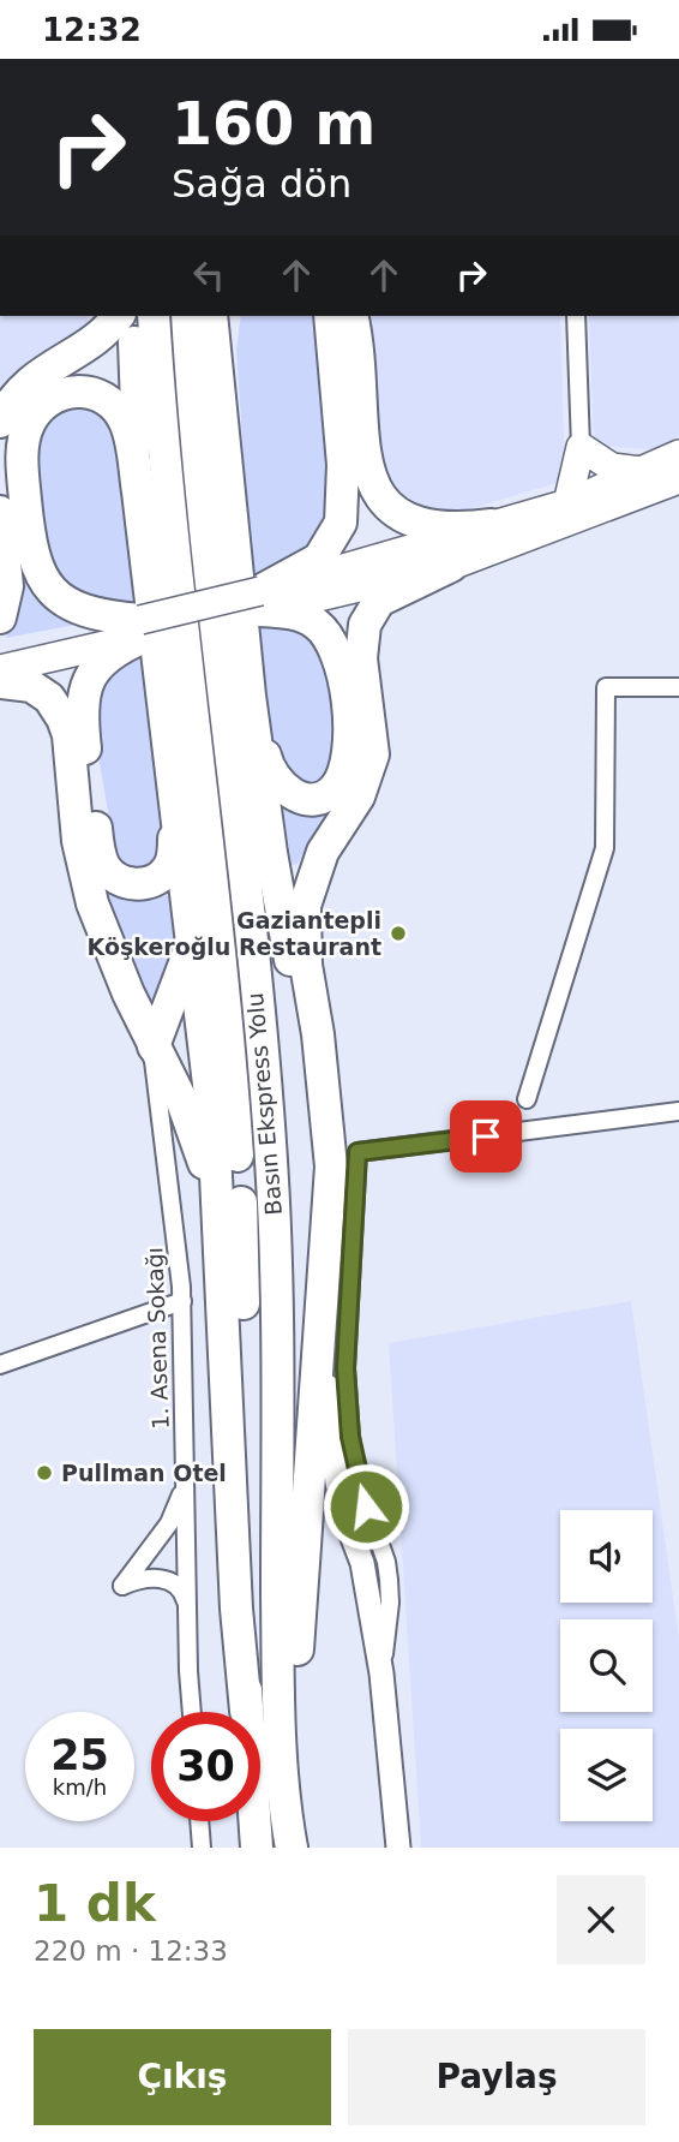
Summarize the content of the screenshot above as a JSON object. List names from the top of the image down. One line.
{"streets":{"highway":["Basın Ekspress Yolu"],"street":["1. Asena Sokağı"]},"places":["Gaziantepli Köşkeroğlu Restaurant","Pullman Otel"],"page":{"status":"12:32","turn":["160 m","Sağa dön"],"speed":"25 km/h","limit":"30","heading":["1 dk","220 m · 12:33"],"buttons":["Çıkış","Paylaş"]}}
